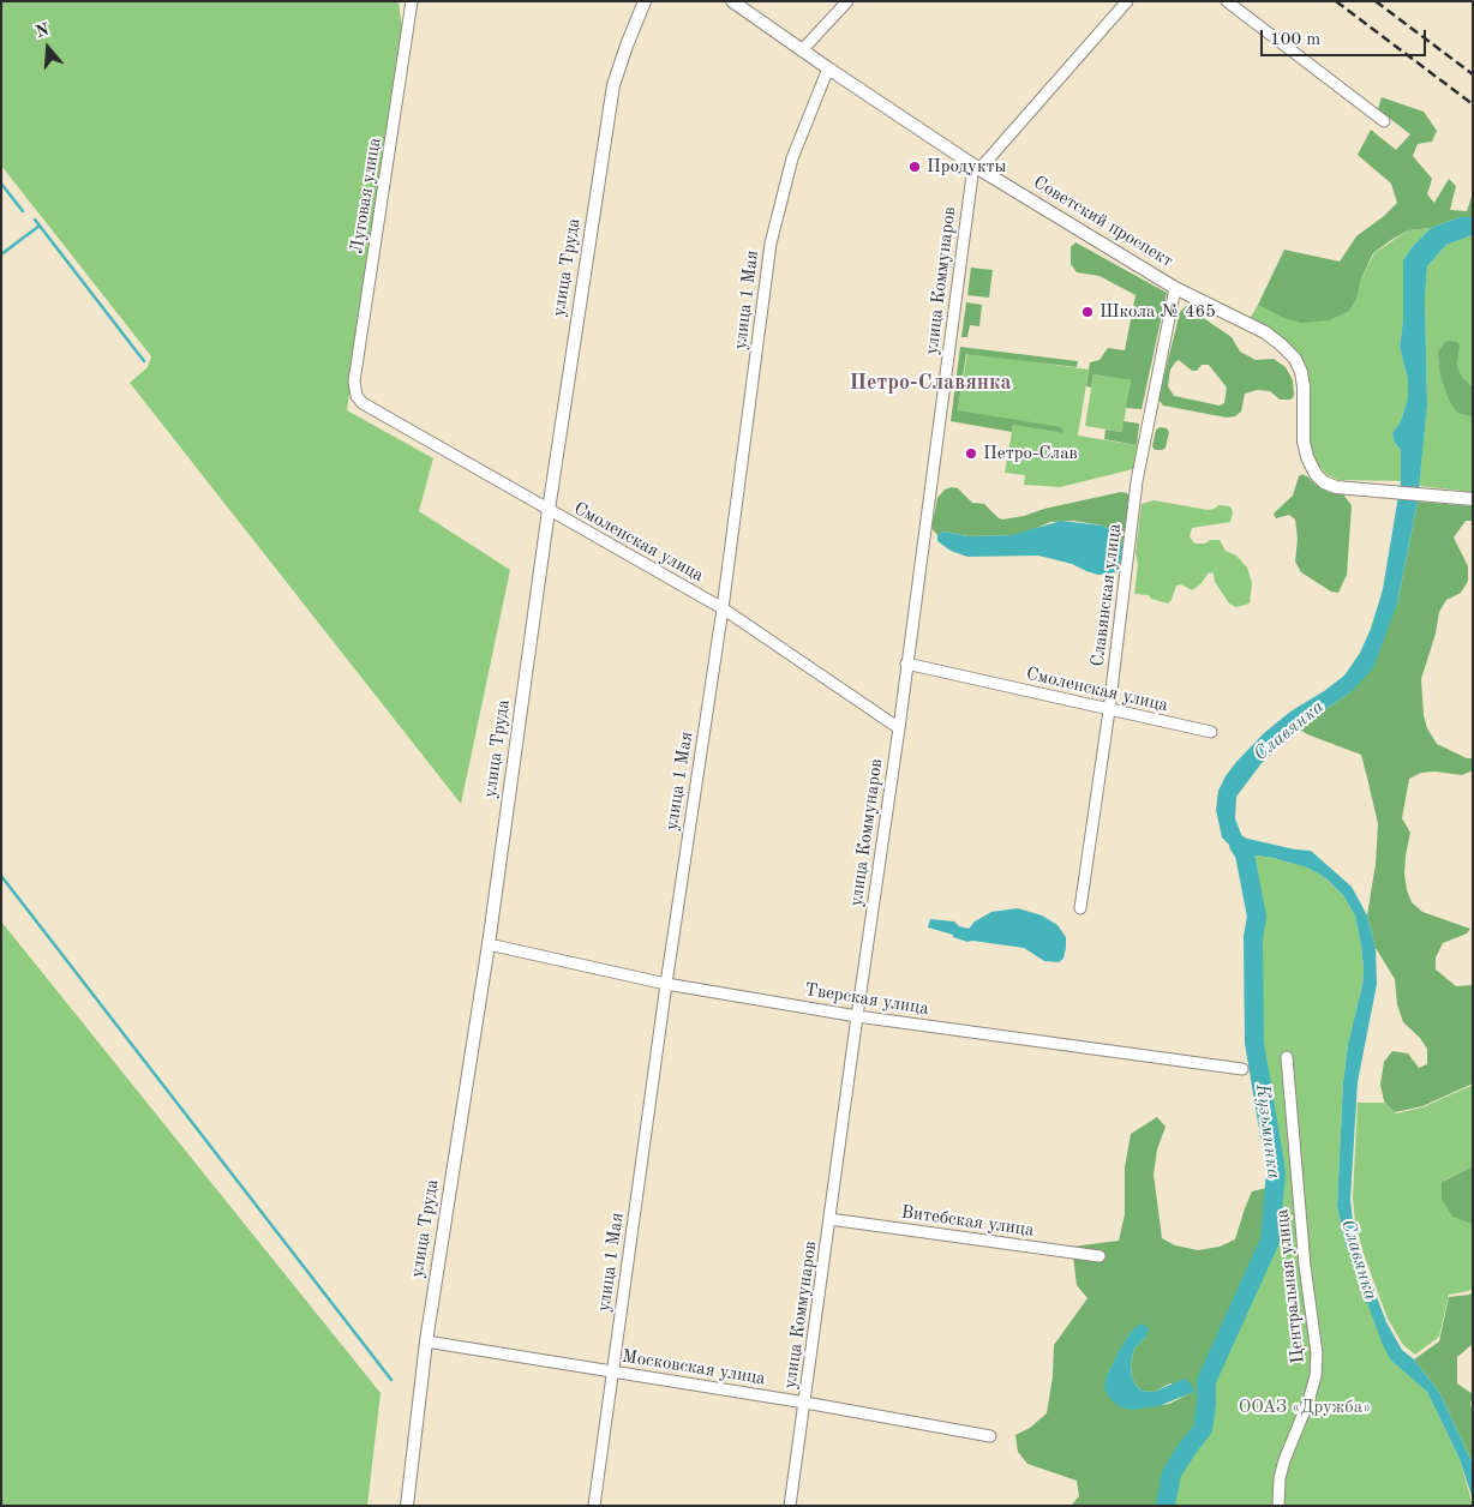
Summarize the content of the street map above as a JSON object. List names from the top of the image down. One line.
{"streets":{"street":["Луговая улица","Советский проспект","улица Труда","улица Коммунаров","улица 1 Мая","Смоленская улица","Славянская улица","Тверская улица","Витебская улица","Центральная улица","Московская улица"]},"crossings":[["Луговая улица","Смоленская улица"],["Советский проспект","улица Коммунаров"],["Советский проспект","улица 1 Мая"],["Советский проспект","Славянская улица"],["улица Труда","Смоленская улица"],["улица Труда","Тверская улица"],["улица Труда","Московская улица"],["улица Коммунаров","Смоленская улица"],["улица Коммунаров","Тверская улица"],["улица Коммунаров","Витебская улица"],["улица Коммунаров","Московская улица"],["улица 1 Мая","Смоленская улица"],["улица 1 Мая","Тверская улица"],["улица 1 Мая","Московская улица"],["Смоленская улица","Славянская улица"]],"districts":["Петро-Славянка"],"water":["Славянка","Кузьминка"],"parks":["ООАЗ «Дружба»"],"places":["Продукты","Школа № 465","Петро-Слав"],"scale_bar":"100 m","north":"top"}
